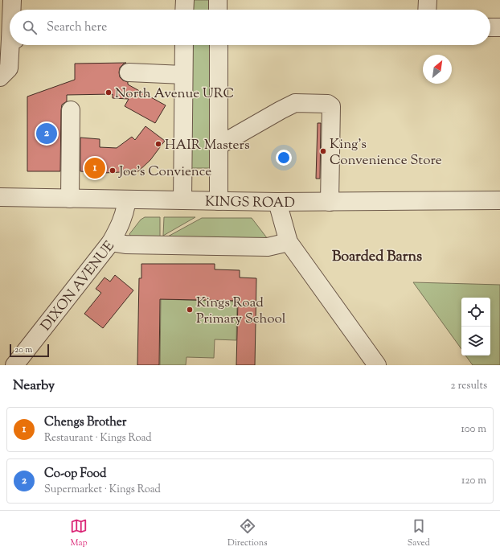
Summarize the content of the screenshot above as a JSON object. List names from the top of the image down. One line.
{"streets":{"street":["KINGS ROAD","DIXON AVENUE"]},"crossings":[["KINGS ROAD","DIXON AVENUE"]],"districts":["Boarded Barns"],"places":["North Avenue URC","HAIR Masters","King's Convenience Store","Joe's Convience","Kings Road Primary School"],"scale_bar":"20 m","north":"top right","page":{"search":"Search here","pins":["2","1"],"scale":"20 m","heading":["Nearby","2 results"],"list":[{"mark":"1","name":"Chengs Brother","note":"Restaurant · Kings Road","value":"100 m"},{"mark":"2","name":"Co-op Food","note":"Supermarket · Kings Road","value":"120 m"}],"nav":["Map","Directions","Saved"]}}
